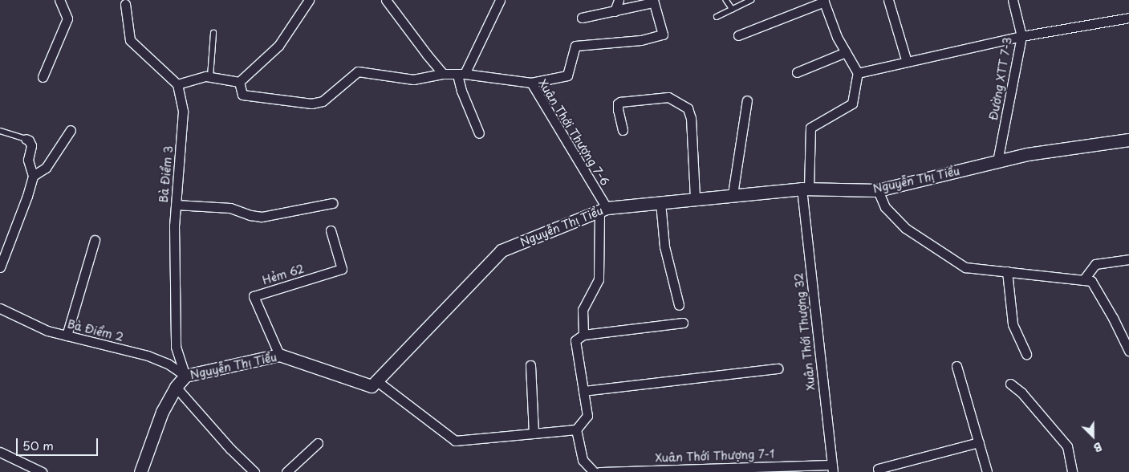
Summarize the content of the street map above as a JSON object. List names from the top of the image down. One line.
{"streets":{"street":["Đường XTT 7-3","Xuân Thới Thượng 7-6","Bà Điểm 3","Nguyễn Thị Tiểu","Hẻm 62","Bà Điểm 2","Xuân Thới Thượng 32","Xuân Thới Thượng 7-1"]},"crossings":[["Đường XTT 7-3","Nguyễn Thị Tiểu"],["Xuân Thới Thượng 7-6","Nguyễn Thị Tiểu"],["Bà Điểm 3","Nguyễn Thị Tiểu"],["Bà Điểm 3","Bà Điểm 2"],["Nguyễn Thị Tiểu","Hẻm 62"],["Nguyễn Thị Tiểu","Bà Điểm 2"],["Nguyễn Thị Tiểu","Xuân Thới Thượng 32"],["Xuân Thới Thượng 32","Xuân Thới Thượng 7-1"]],"scale_bar":"50 m","north":"bottom right"}
